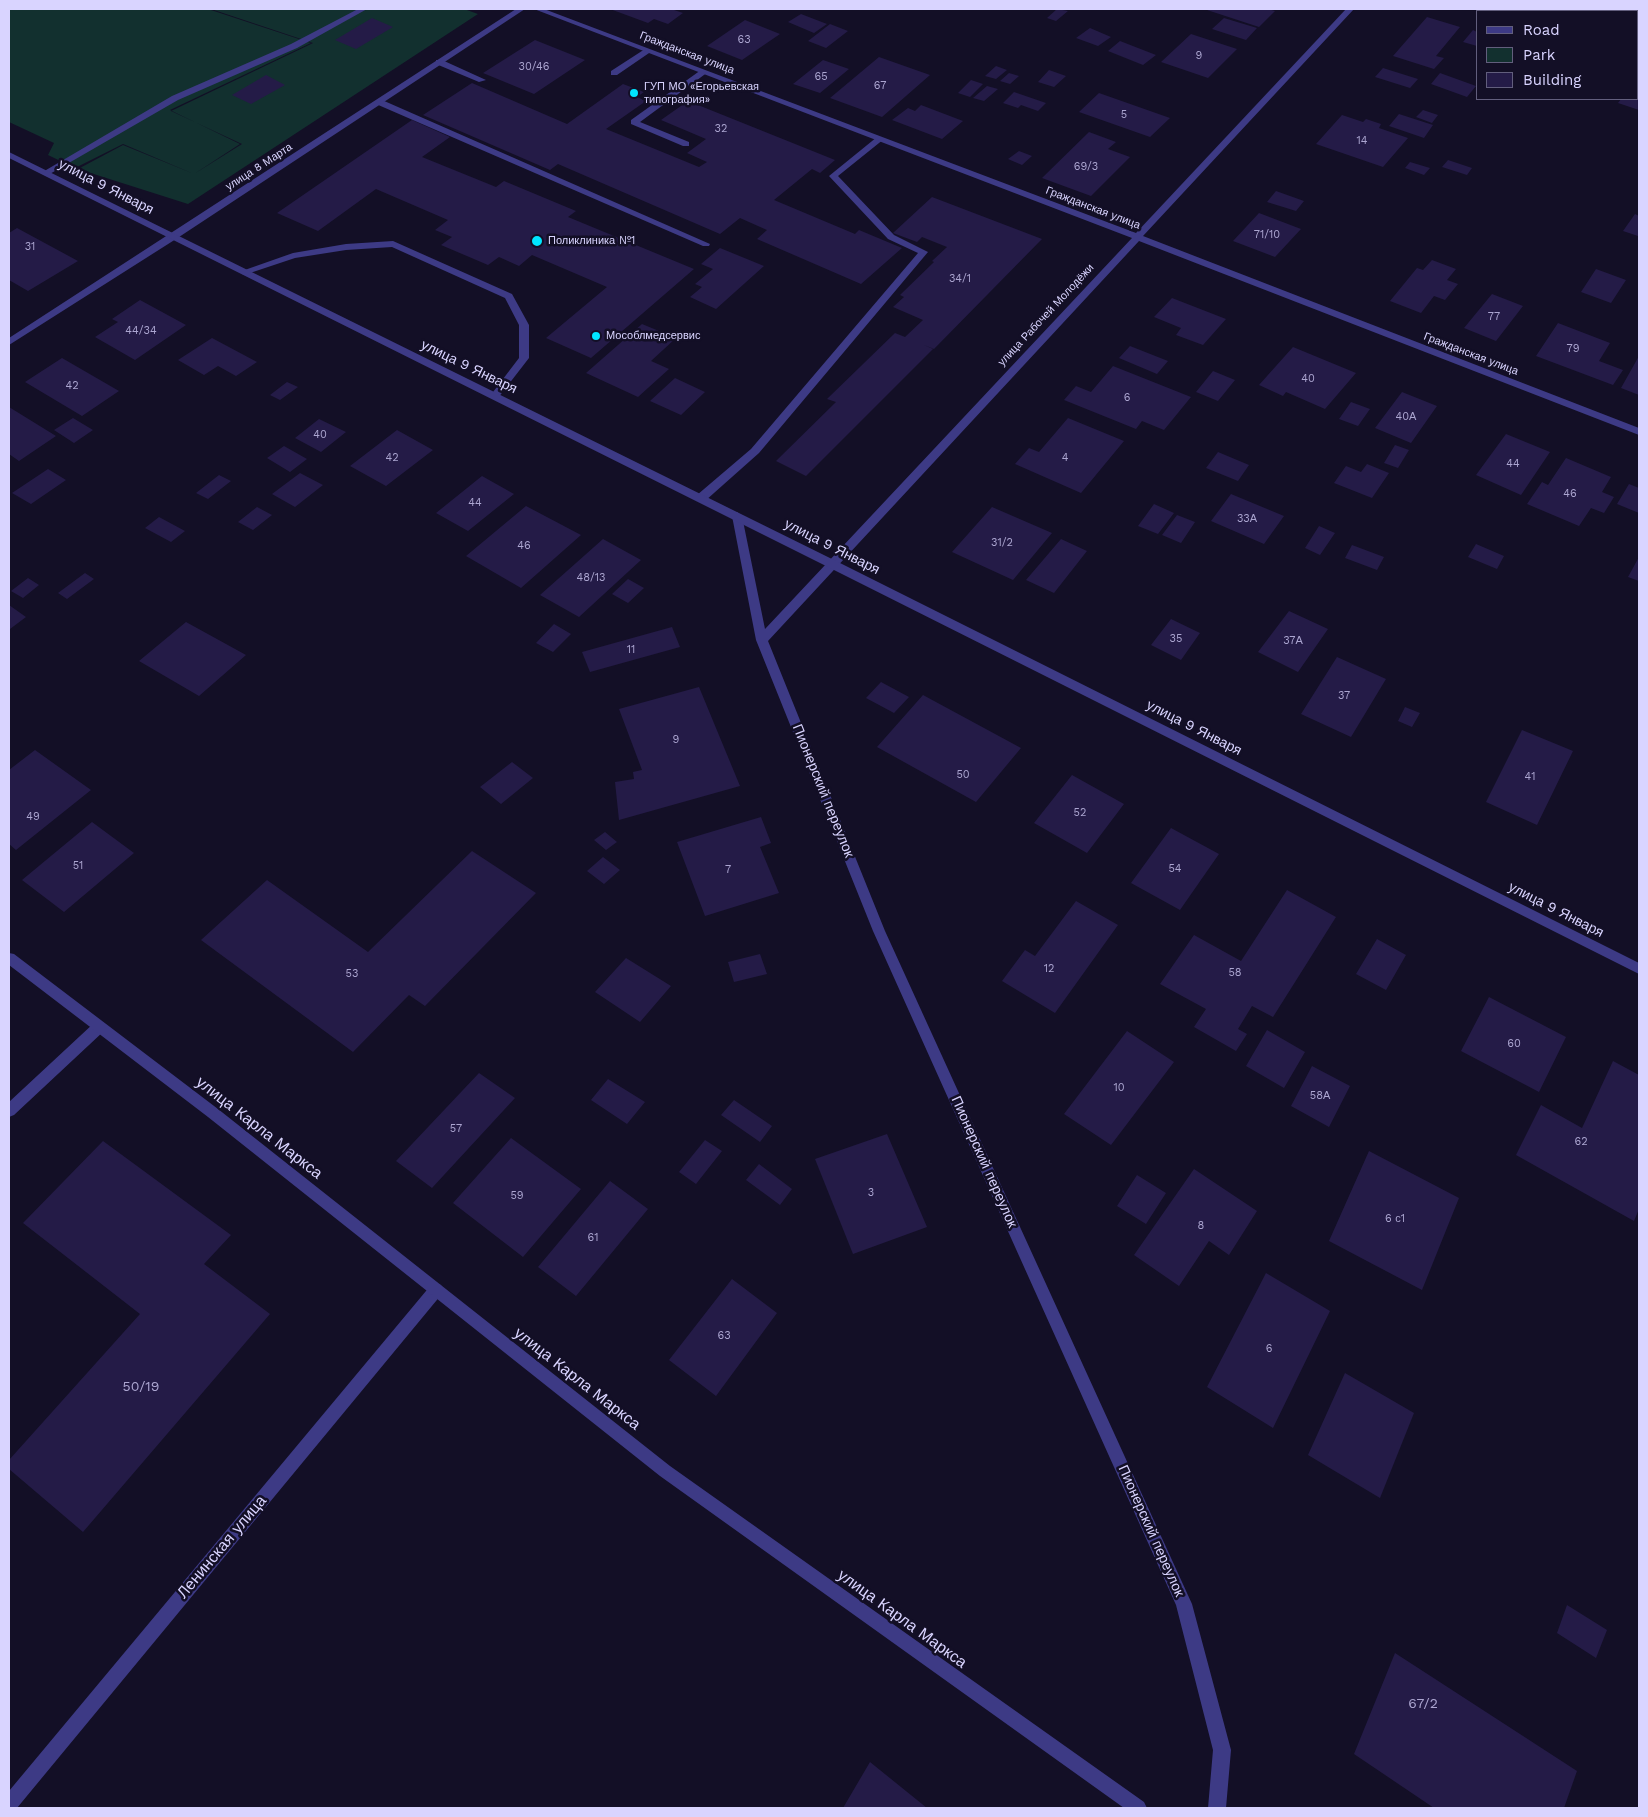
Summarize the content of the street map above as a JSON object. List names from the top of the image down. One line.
{"streets":{"street":["Гражданская улица","улица 8 Марта","улица 9 Января","улица Рабочей Молодёжи","Пионерский переулок","улица Карла Маркса","Ленинская улица"]},"crossings":[["Гражданская улица","улица Рабочей Молодёжи"],["улица 8 Марта","улица 9 Января"],["улица 9 Января","улица Рабочей Молодёжи"],["улица 9 Января","Пионерский переулок"],["улица Рабочей Молодёжи","Пионерский переулок"],["улица Карла Маркса","Ленинская улица"]],"places":["ГУП МО «Егорьевская типография»","Поликлиника №1","Мособлмедсервис"],"house_numbers":["63","9","30/46","65","67","5","32","14","69/3","71/10","31","34/1","77","44/34","79","40","42","6","40А","40","42","4","44","46","44","33А","31/2","46","48/13","35","37А","11","37","9","50","41","52","49","51","54","7","12","58","53","60","10","58А","57","62","3","59","6 с1","8","61","63","6","50/19","67/2"],"legend":["Road","Park","Building"]}
